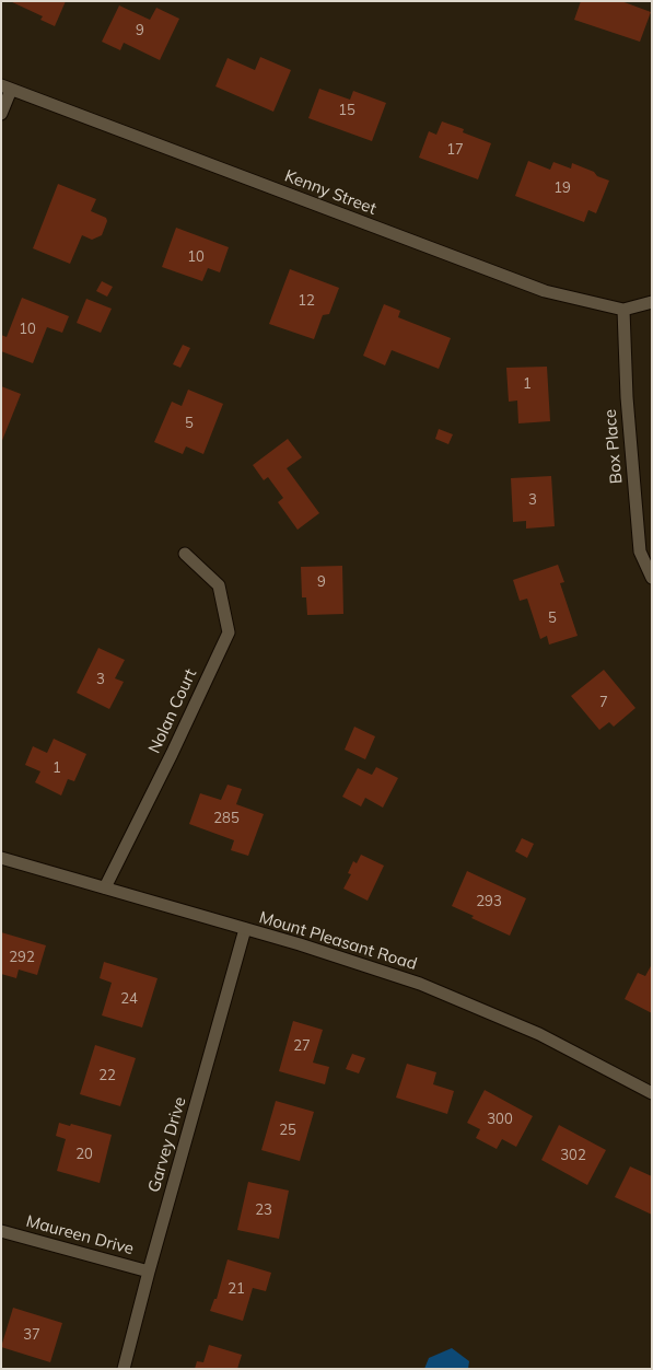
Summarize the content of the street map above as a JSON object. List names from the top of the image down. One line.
{"streets":{"street":["Kenny Street","Box Place","Nolan Court","Mount Pleasant Road","Garvey Drive","Maureen Drive"]},"crossings":[["Kenny Street","Box Place"],["Nolan Court","Mount Pleasant Road"],["Mount Pleasant Road","Garvey Drive"],["Garvey Drive","Maureen Drive"]],"house_numbers":["9","15","17","19","10","12","10","1","5","3","9","5","3","7","1","285","293","292","24","27","22","300","25","20","302","23","21","37"]}
